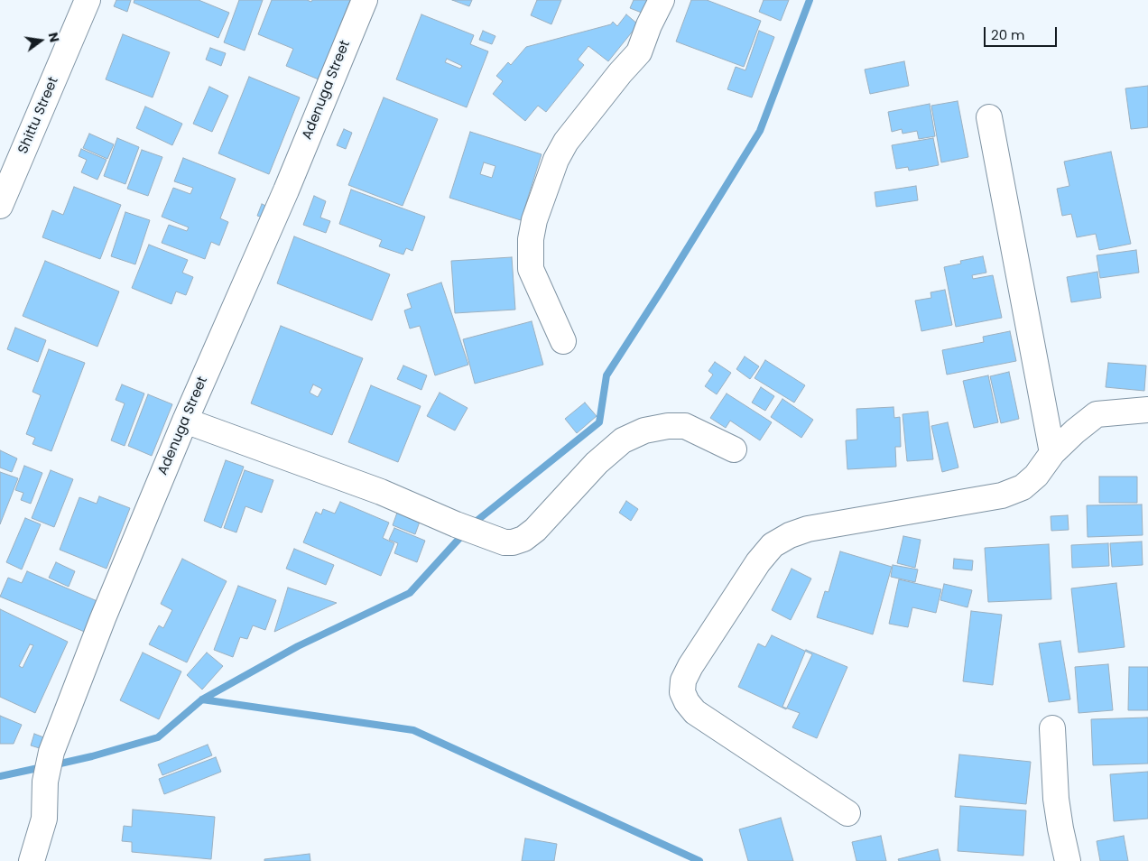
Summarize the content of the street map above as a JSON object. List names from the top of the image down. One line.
{"streets":{"street":["Adenuga Street","Shittu Street"]},"scale_bar":"20 m","north":"right"}
